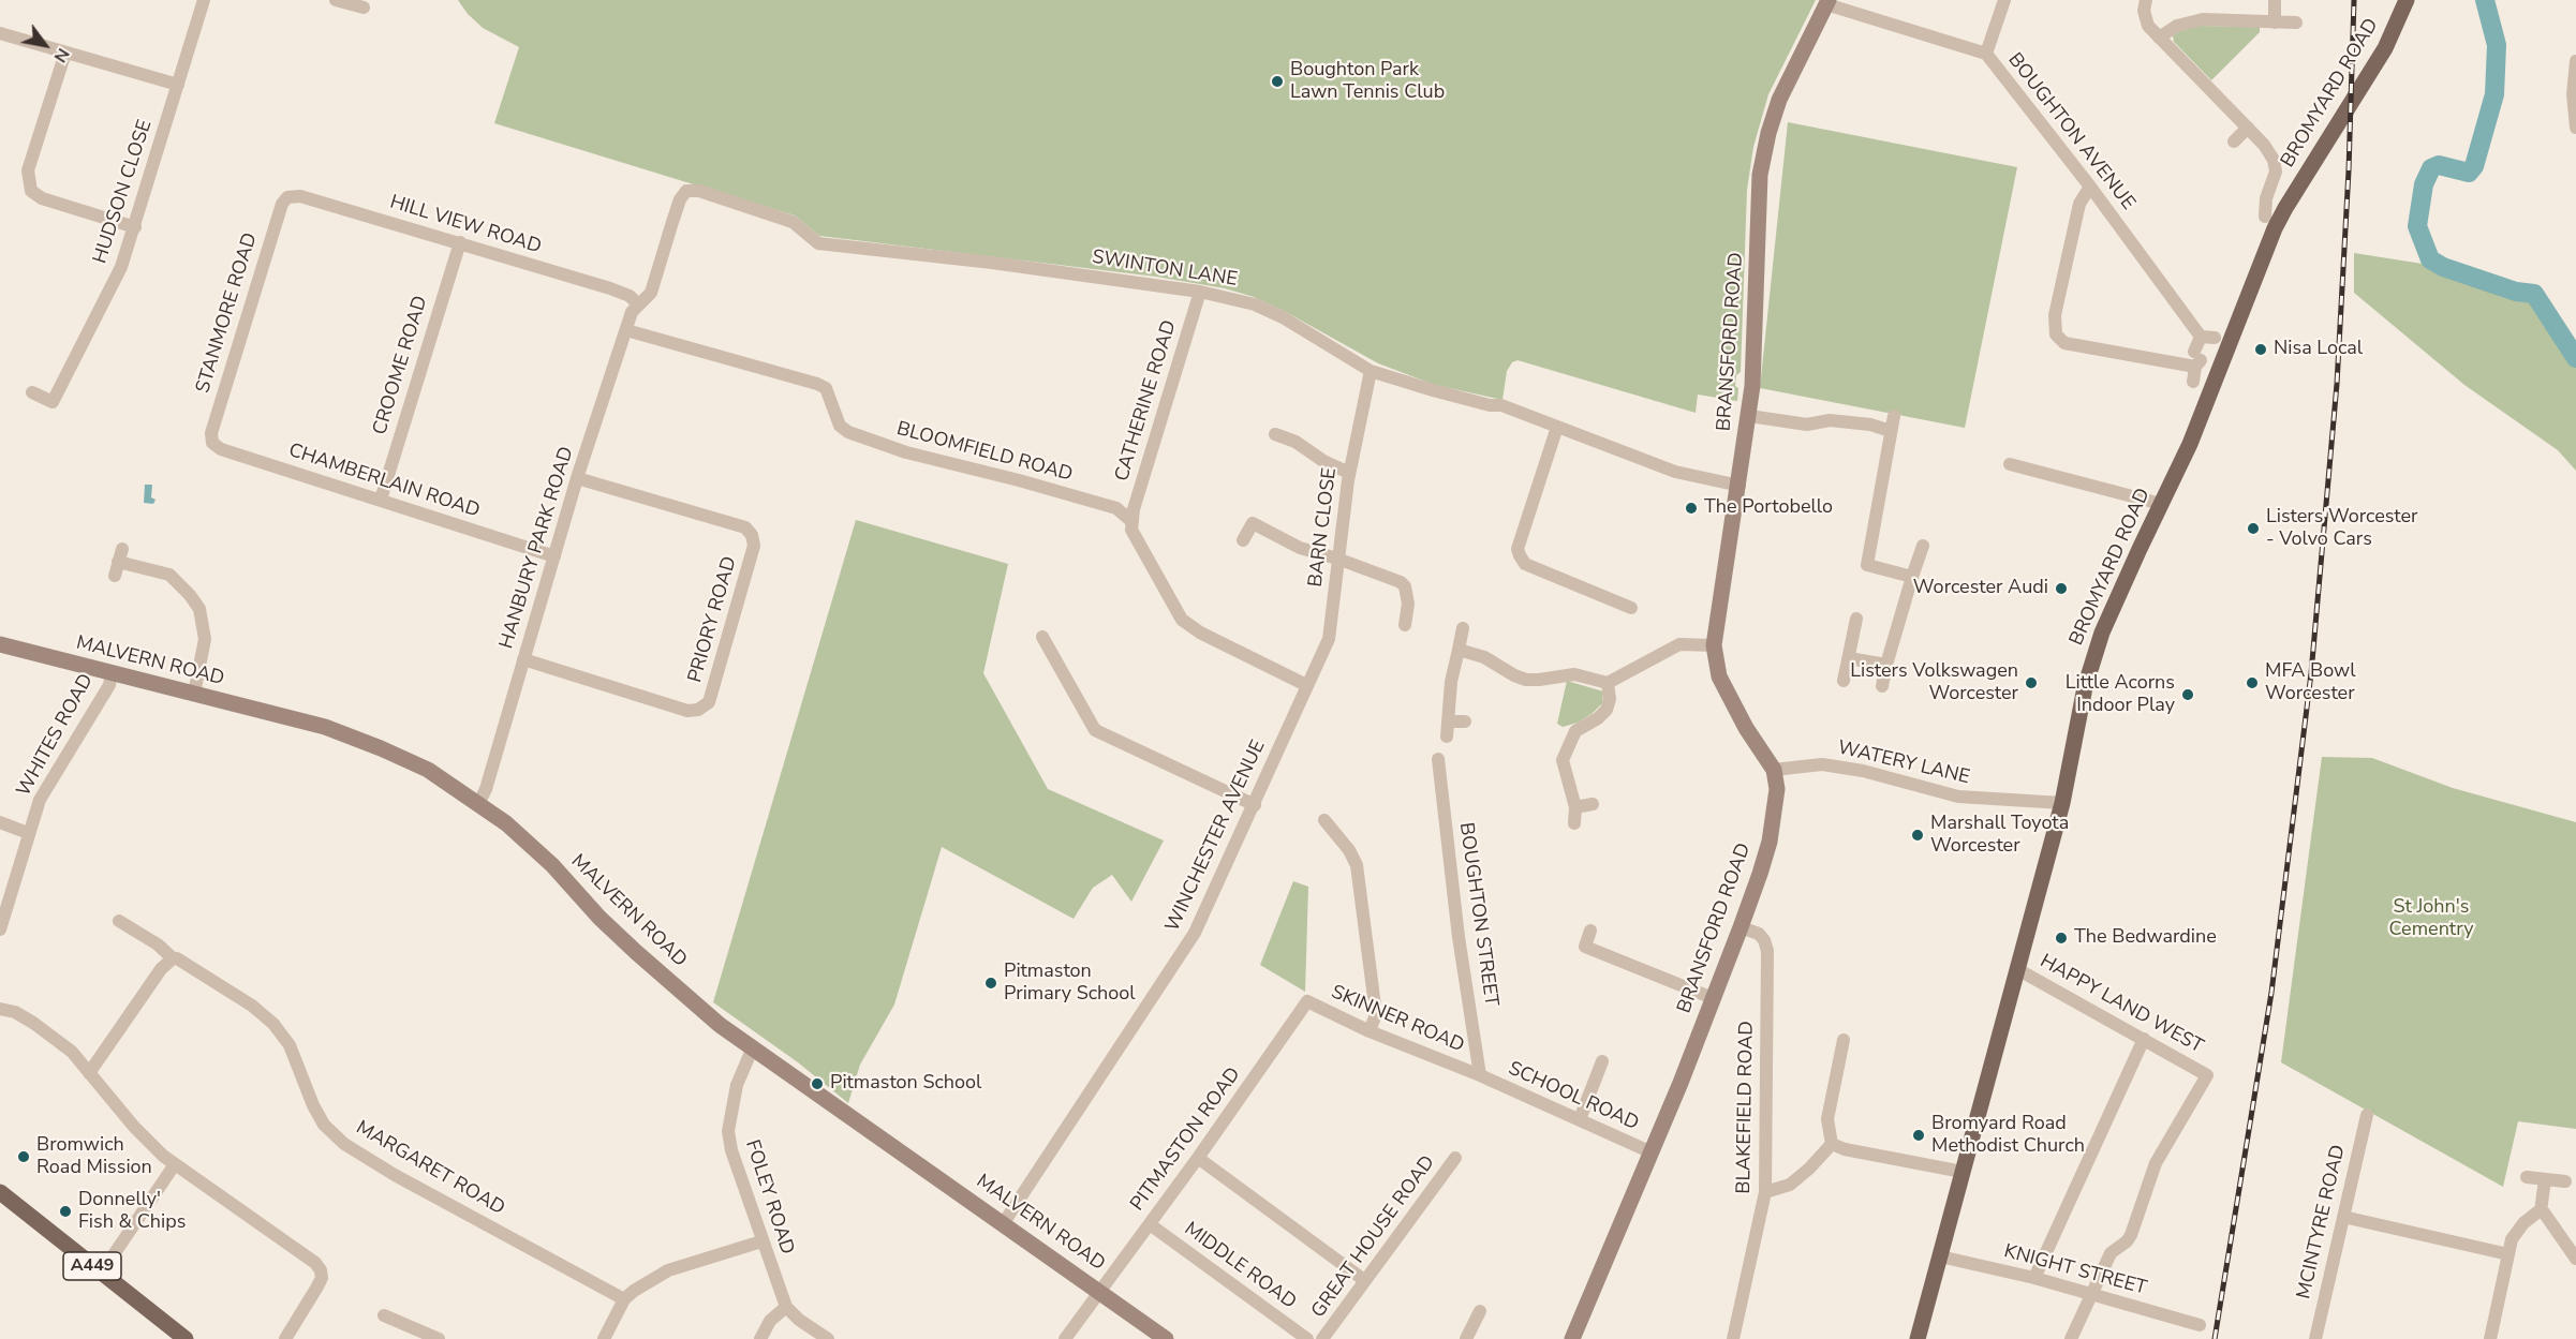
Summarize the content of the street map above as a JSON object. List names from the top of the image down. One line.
{"streets":{"main road":["BROMYARD ROAD","BRANSFORD ROAD","MALVERN ROAD","A449"],"street":["BOUGHTON AVENUE","HUDSON CLOSE","HILL VIEW ROAD","SWINTON LANE","STANMORE ROAD","CROOME ROAD","CATHERINE ROAD","BLOOMFIELD ROAD","CHAMBERLAIN ROAD","BARN CLOSE","HANBURY PARK ROAD","PRIORY ROAD","WHITES ROAD","WATERY LANE","WINCHESTER AVENUE","BOUGHTON STREET","HAPPY LAND WEST","SKINNER ROAD","SCHOOL ROAD","BLAKEFIELD ROAD","PITMASTON ROAD","MARGARET ROAD","FOLEY ROAD","MCINTYRE ROAD","GREAT HOUSE ROAD","MIDDLE ROAD","KNIGHT STREET"]},"crossings":[["BROMYARD ROAD","WATERY LANE"],["BROMYARD ROAD","HAPPY LAND WEST"],["BROMYARD ROAD","KNIGHT STREET"],["BOUGHTON AVENUE","BRANSFORD ROAD"],["HILL VIEW ROAD","SWINTON LANE"],["HILL VIEW ROAD","STANMORE ROAD"],["HILL VIEW ROAD","CROOME ROAD"],["HILL VIEW ROAD","HANBURY PARK ROAD"],["SWINTON LANE","BRANSFORD ROAD"],["SWINTON LANE","CATHERINE ROAD"],["SWINTON LANE","BARN CLOSE"],["SWINTON LANE","HANBURY PARK ROAD"],["STANMORE ROAD","CHAMBERLAIN ROAD"],["BRANSFORD ROAD","WATERY LANE"],["BRANSFORD ROAD","SCHOOL ROAD"],["BRANSFORD ROAD","BLAKEFIELD ROAD"],["CROOME ROAD","CHAMBERLAIN ROAD"],["CATHERINE ROAD","BLOOMFIELD ROAD"],["BLOOMFIELD ROAD","HANBURY PARK ROAD"],["CHAMBERLAIN ROAD","HANBURY PARK ROAD"],["BARN CLOSE","WINCHESTER AVENUE"],["HANBURY PARK ROAD","PRIORY ROAD"],["HANBURY PARK ROAD","MALVERN ROAD"],["MALVERN ROAD","WHITES ROAD"],["MALVERN ROAD","WINCHESTER AVENUE"],["MALVERN ROAD","PITMASTON ROAD"],["MALVERN ROAD","FOLEY ROAD"],["BOUGHTON STREET","SKINNER ROAD"],["BOUGHTON STREET","SCHOOL ROAD"],["HAPPY LAND WEST","KNIGHT STREET"],["SKINNER ROAD","SCHOOL ROAD"],["SKINNER ROAD","PITMASTON ROAD"],["PITMASTON ROAD","MIDDLE ROAD"]],"parks":["St John's Cementry"],"places":["Boughton Park Lawn Tennis Club","Nisa Local","The Portobello","Listers Worcester - Volvo Cars","Worcester Audi","Listers Volkswagen Worcester","MFA Bowl Worcester","Little Acorns Indoor Play","Marshall Toyota Worcester","The Bedwardine","Pitmaston Primary School","Pitmaston School","Bromyard Road Methodist Church","Bromwich Road Mission","Donnelly' Fish & Chips"],"north":"bottom right"}
